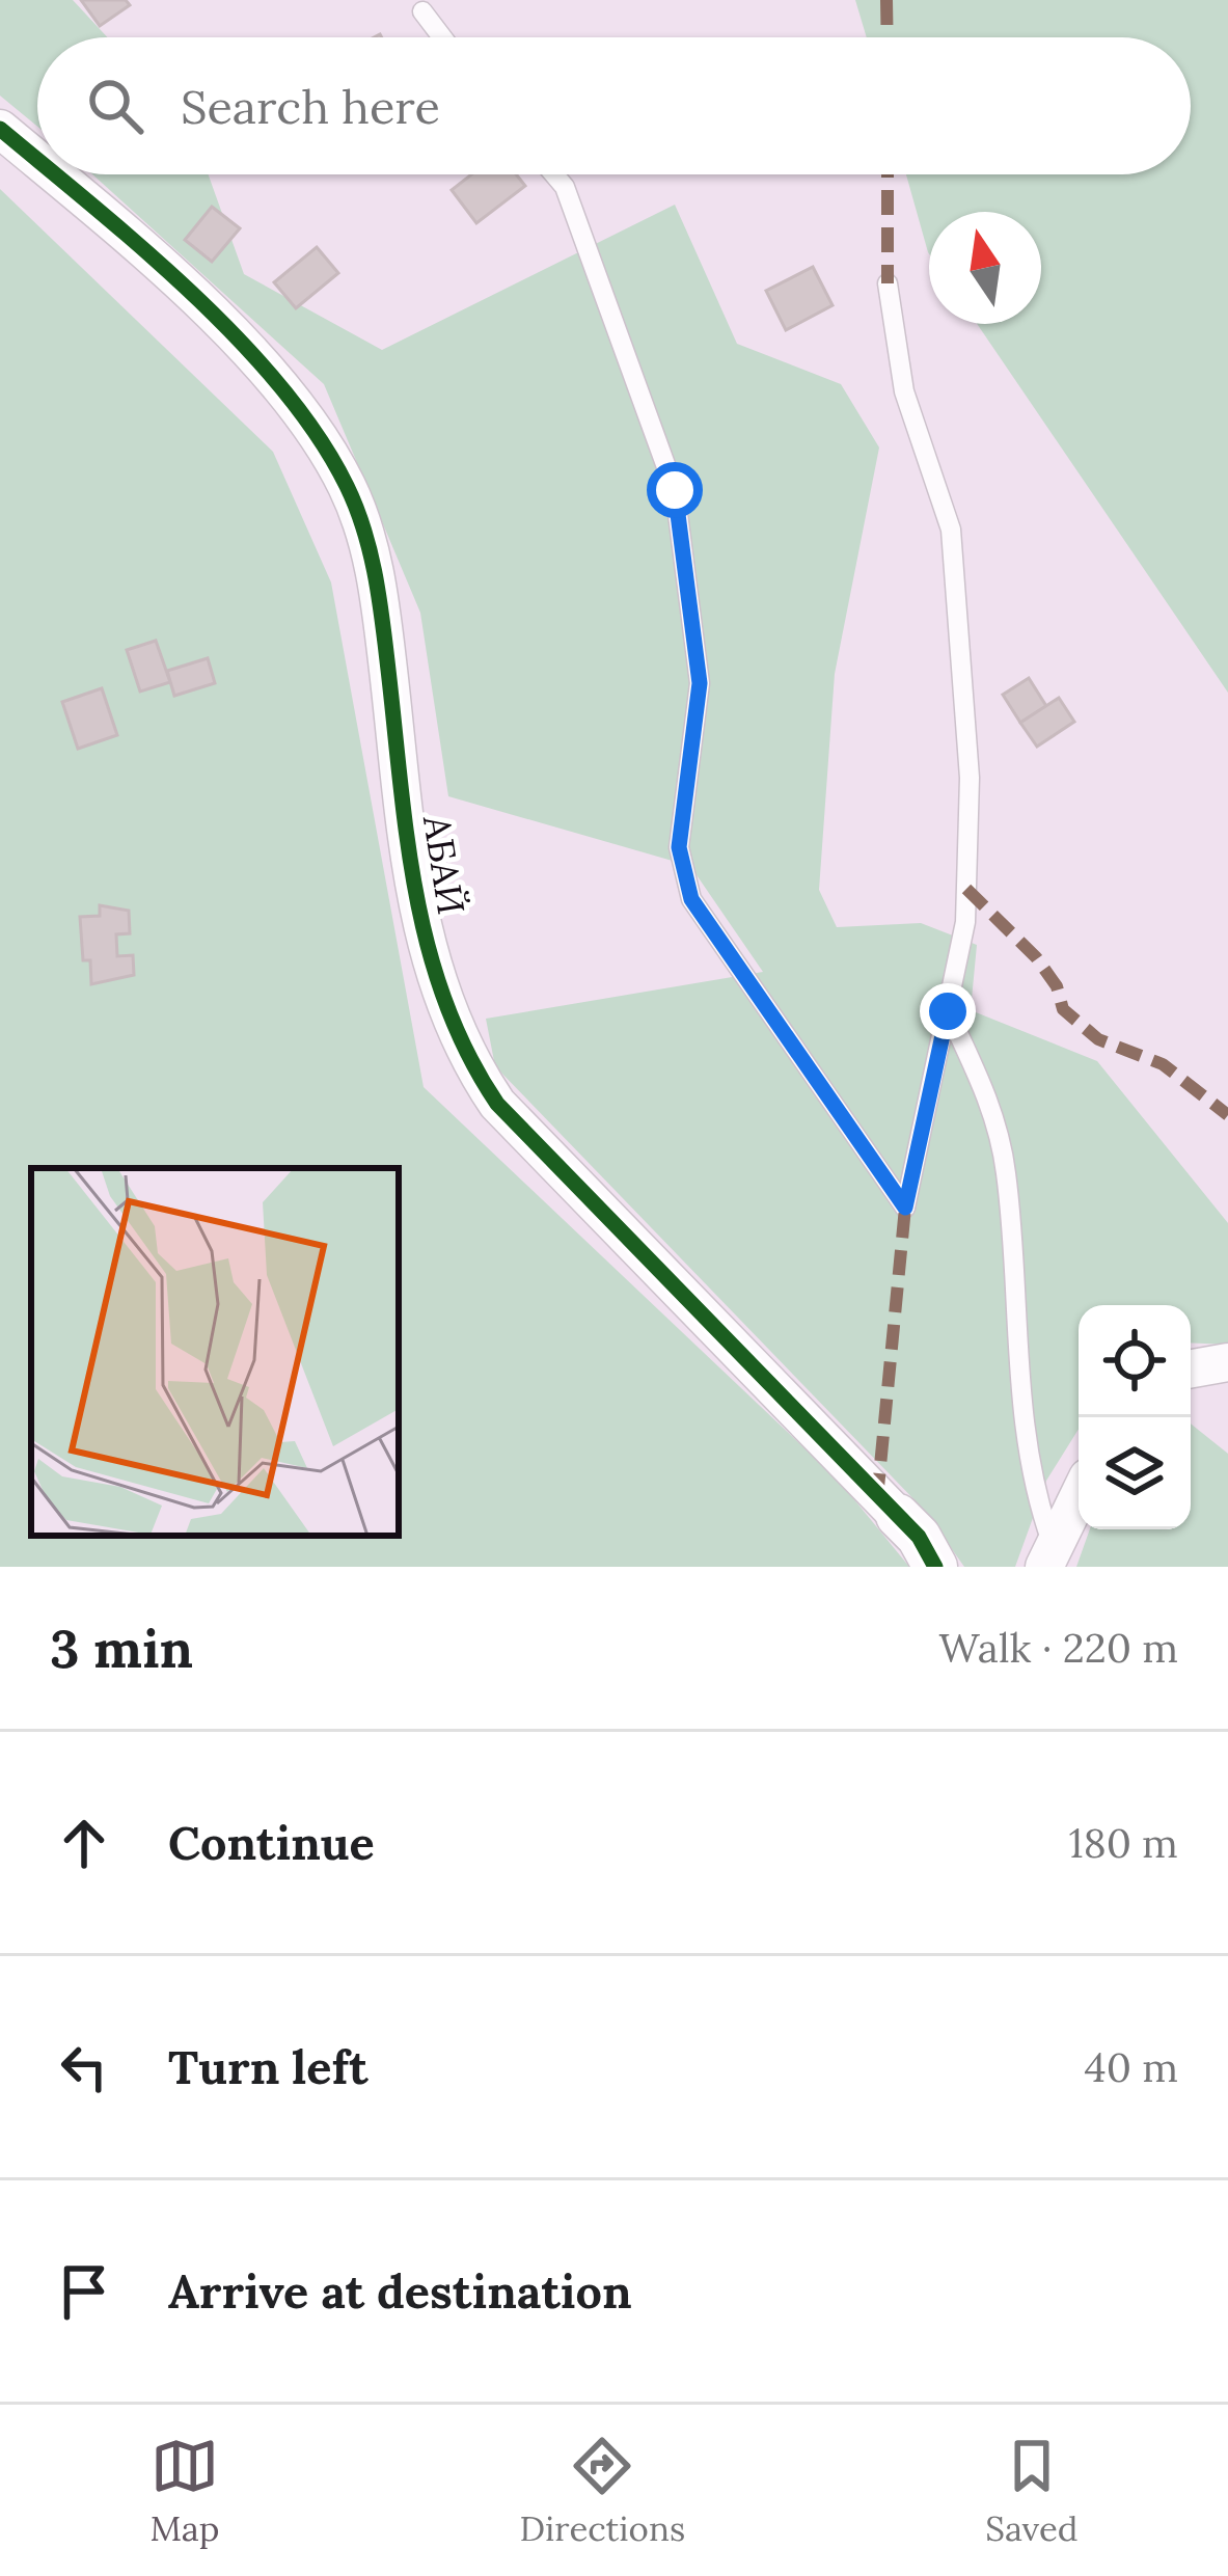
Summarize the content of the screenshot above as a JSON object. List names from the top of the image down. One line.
{"streets":{"street":["АБАЙ"]},"north":"top","page":{"search":"Search here","heading":["3 min","Walk · 220 m"],"list":[["Continue","180 m"],["Turn left","40 m"],"Arrive at destination"],"nav":["Map","Directions","Saved"]}}
